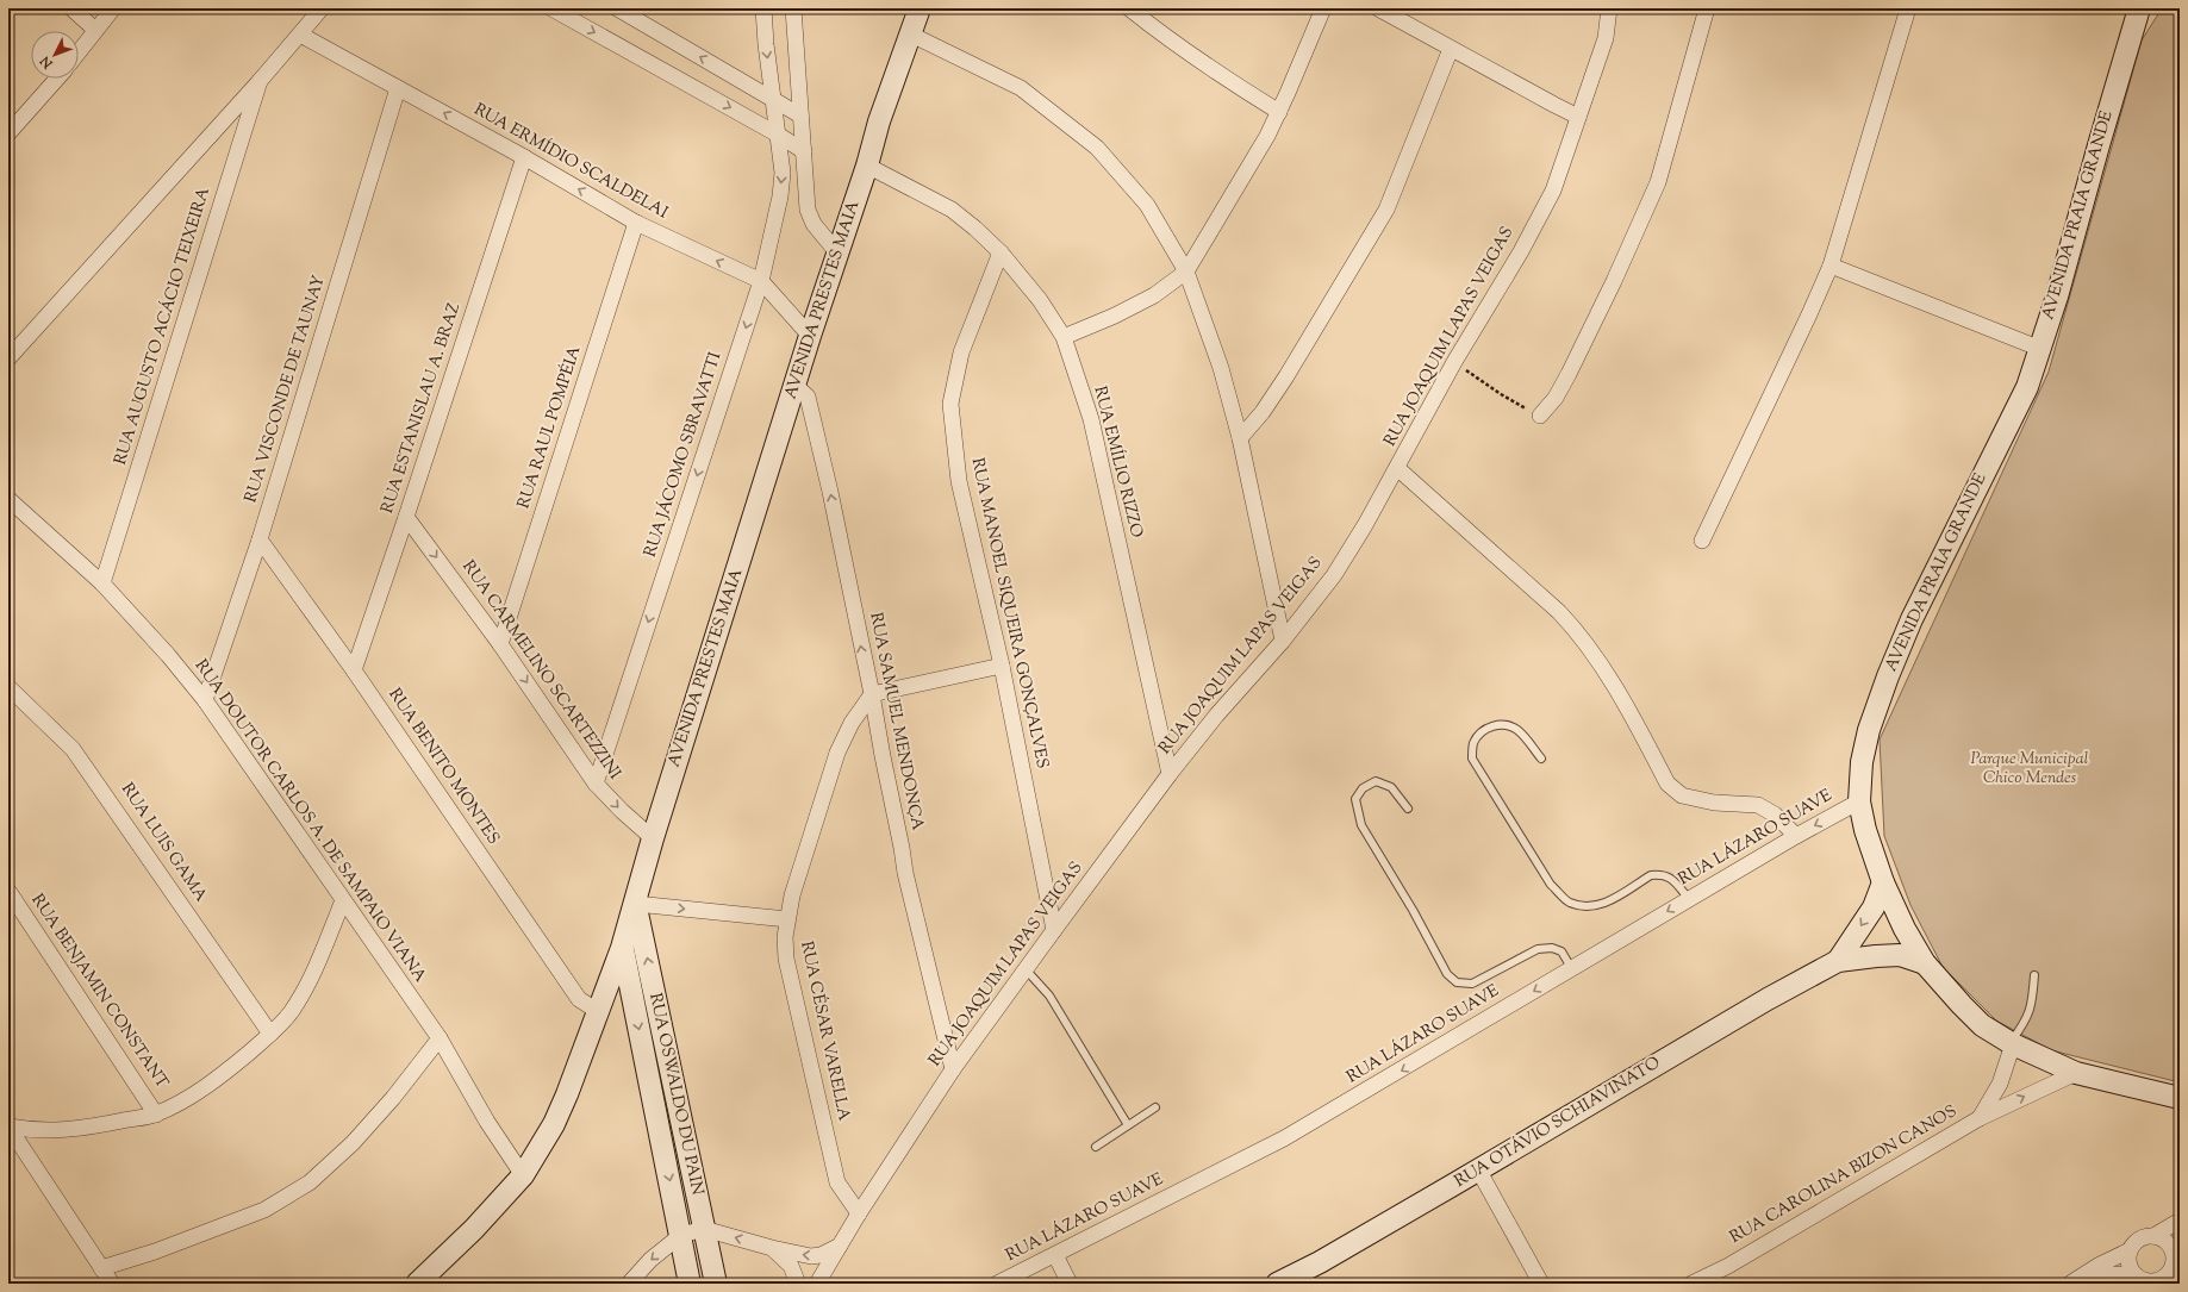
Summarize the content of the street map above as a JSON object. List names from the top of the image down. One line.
{"streets":{"street":["RUA ERMÍDIO SCALDELAI","AVENIDA PRAIA GRANDE","AVENIDA PRESTES MAIA","RUA AUGUSTO ACÁCIO TEIXEIRA","RUA JOAQUIM LAPAS VEIGAS","RUA VISCONDE DE TAUNAY","RUA ESTANISLAU A. BRAZ","RUA RAUL POMPÉIA","RUA JÁCOMO SBRAVATTI","RUA EMÍLIO RIZZO","RUA MANOEL SIQUEIRA GONÇALVES","RUA CARMELINO SCARTEZZINI","RUA SAMUEL MENDONÇA","RUA BENITO MONTES","RUA DOUTOR CARLOS A. DE SAMPAIO VIANA","RUA LÁZARO SUAVE","RUA LUIS GAMA","RUA BENJAMIN CONSTANT","RUA CÉSAR VARELLA","RUA OSWALDO DU PAIN","RUA OTÁVIO SCHIAVINATO","RUA CAROLINA BIZON CANOS"]},"crossings":[["RUA ERMÍDIO SCALDELAI","AVENIDA PRESTES MAIA"],["RUA ERMÍDIO SCALDELAI","RUA VISCONDE DE TAUNAY"],["RUA ERMÍDIO SCALDELAI","RUA ESTANISLAU A. BRAZ"],["RUA ERMÍDIO SCALDELAI","RUA RAUL POMPÉIA"],["RUA ERMÍDIO SCALDELAI","RUA JÁCOMO SBRAVATTI"],["AVENIDA PRAIA GRANDE","RUA LÁZARO SUAVE"],["AVENIDA PRAIA GRANDE","RUA OTÁVIO SCHIAVINATO"],["AVENIDA PRAIA GRANDE","RUA CAROLINA BIZON CANOS"],["AVENIDA PRESTES MAIA","RUA EMÍLIO RIZZO"],["AVENIDA PRESTES MAIA","RUA CARMELINO SCARTEZZINI"],["AVENIDA PRESTES MAIA","RUA SAMUEL MENDONÇA"],["AVENIDA PRESTES MAIA","RUA BENITO MONTES"],["AVENIDA PRESTES MAIA","RUA DOUTOR CARLOS A. DE SAMPAIO VIANA"],["AVENIDA PRESTES MAIA","RUA OSWALDO DU PAIN"],["RUA AUGUSTO ACÁCIO TEIXEIRA","RUA DOUTOR CARLOS A. DE SAMPAIO VIANA"],["RUA JOAQUIM LAPAS VEIGAS","RUA EMÍLIO RIZZO"],["RUA JOAQUIM LAPAS VEIGAS","RUA MANOEL SIQUEIRA GONÇALVES"],["RUA JOAQUIM LAPAS VEIGAS","RUA SAMUEL MENDONÇA"],["RUA JOAQUIM LAPAS VEIGAS","RUA CÉSAR VARELLA"],["RUA VISCONDE DE TAUNAY","RUA BENITO MONTES"],["RUA VISCONDE DE TAUNAY","RUA DOUTOR CARLOS A. DE SAMPAIO VIANA"],["RUA ESTANISLAU A. BRAZ","RUA CARMELINO SCARTEZZINI"],["RUA ESTANISLAU A. BRAZ","RUA BENITO MONTES"],["RUA RAUL POMPÉIA","RUA CARMELINO SCARTEZZINI"],["RUA JÁCOMO SBRAVATTI","RUA CARMELINO SCARTEZZINI"],["RUA EMÍLIO RIZZO","RUA MANOEL SIQUEIRA GONÇALVES"],["RUA SAMUEL MENDONÇA","RUA CÉSAR VARELLA"]],"one_way":["RUA ERMÍDIO SCALDELAI","RUA JÁCOMO SBRAVATTI","RUA CARMELINO SCARTEZZINI","RUA SAMUEL MENDONÇA","RUA LÁZARO SUAVE"],"parks":["Parque Municipal Chico Mendes"],"north":"bottom left"}
